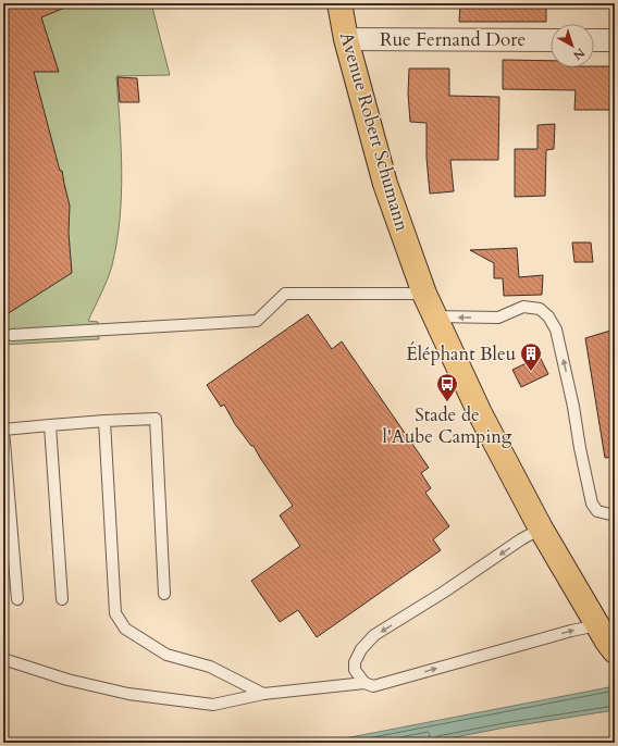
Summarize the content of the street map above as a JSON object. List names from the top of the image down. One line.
{"streets":{"main road":["Avenue Robert Schumann"],"street":["Rue Fernand Dore"]},"crossings":[["Rue Fernand Dore","Avenue Robert Schumann"]],"places":{"building":["Éléphant Bleu"],"bus stop":["Stade de l'Aube Camping"]},"north":"bottom right"}
